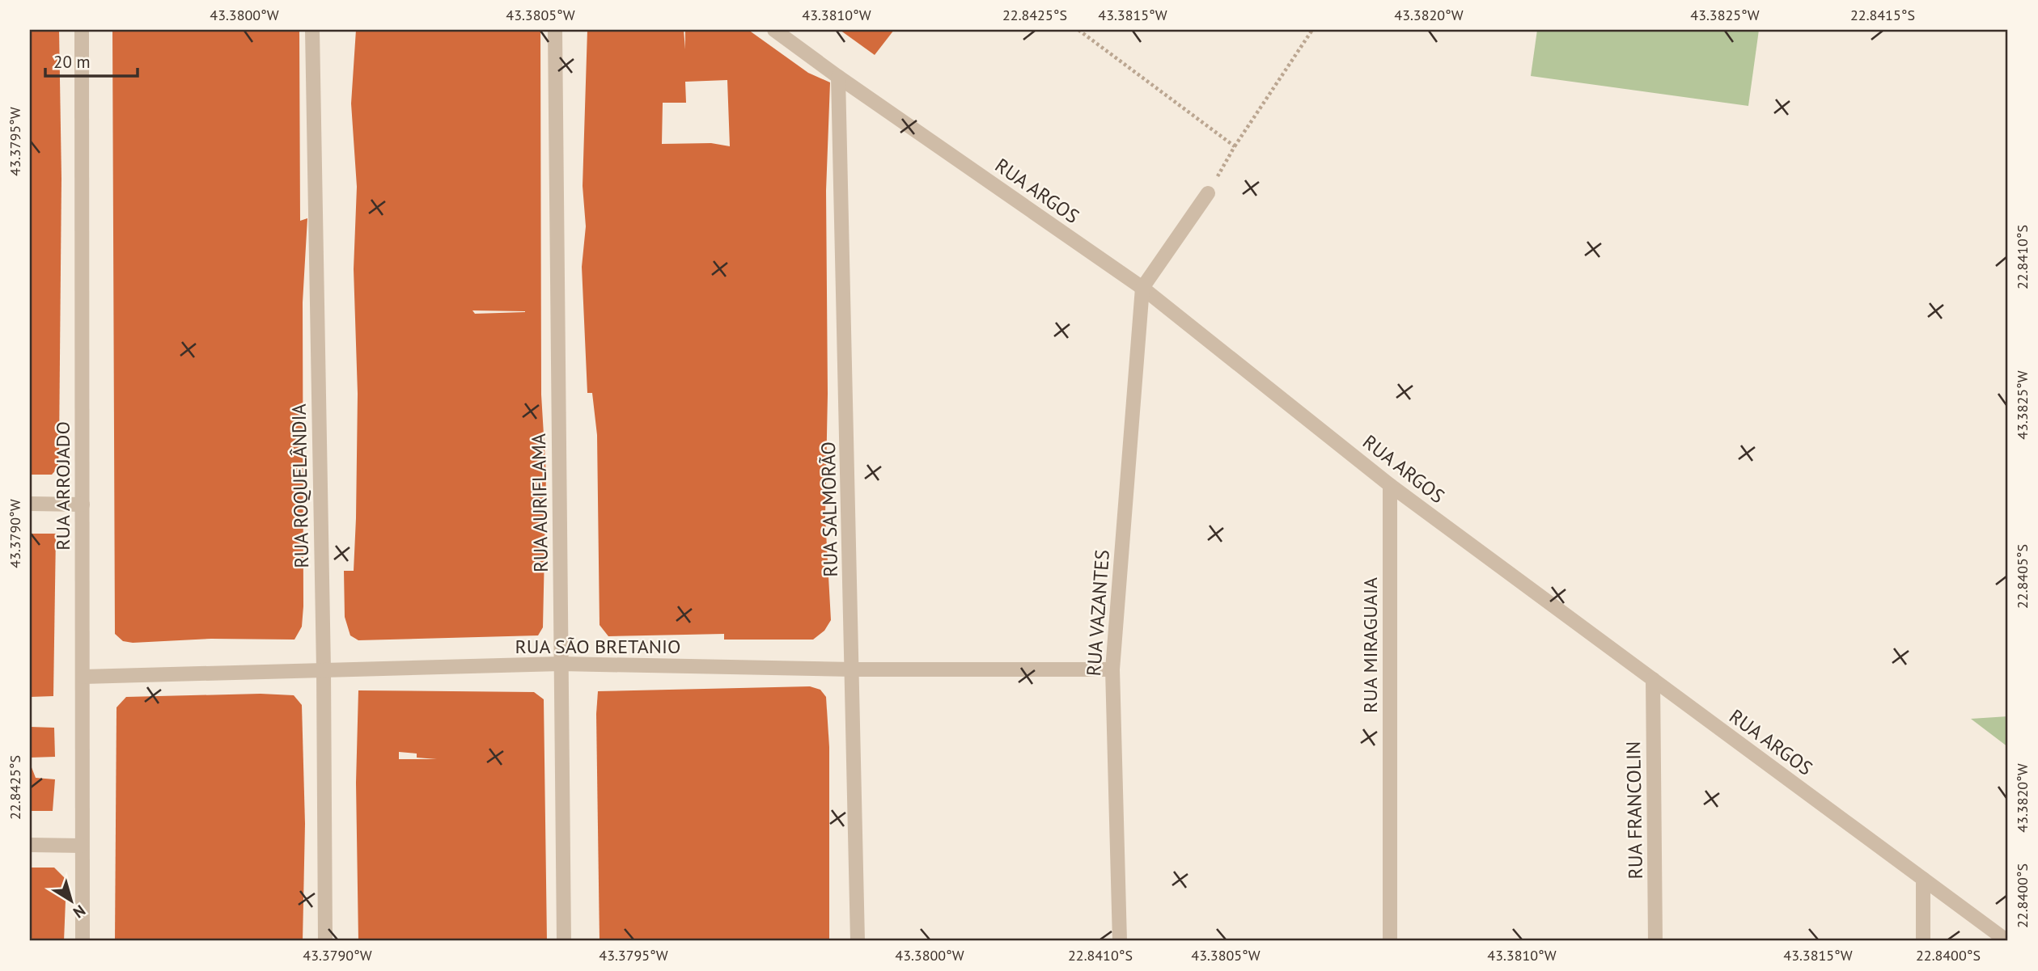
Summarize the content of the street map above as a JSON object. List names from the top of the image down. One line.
{"streets":{"street":["RUA ARGOS","RUA ARROJADO","RUA ROQUELÂNDIA","RUA AURIFLAMA","RUA SALMORÃO","RUA VAZANTES","RUA MIRAGUAIA","RUA SÃO BRETANIO","RUA FRANCOLIN"]},"crossings":[["RUA ARGOS","RUA SALMORÃO"],["RUA ARGOS","RUA VAZANTES"],["RUA ARGOS","RUA MIRAGUAIA"],["RUA ARGOS","RUA FRANCOLIN"],["RUA ARROJADO","RUA SÃO BRETANIO"],["RUA ROQUELÂNDIA","RUA SÃO BRETANIO"],["RUA AURIFLAMA","RUA SÃO BRETANIO"],["RUA SALMORÃO","RUA SÃO BRETANIO"],["RUA VAZANTES","RUA SÃO BRETANIO"]],"scale_bar":"20 m","north":"bottom right","coordinates":["43.3800°W","43.3805°W","43.3810°W","22.8425°S","43.3815°W","43.3820°W","43.3825°W","22.8415°S","43.3795°W","22.8410°S","43.3790°W","22.8405°S","22.8400°S"]}
